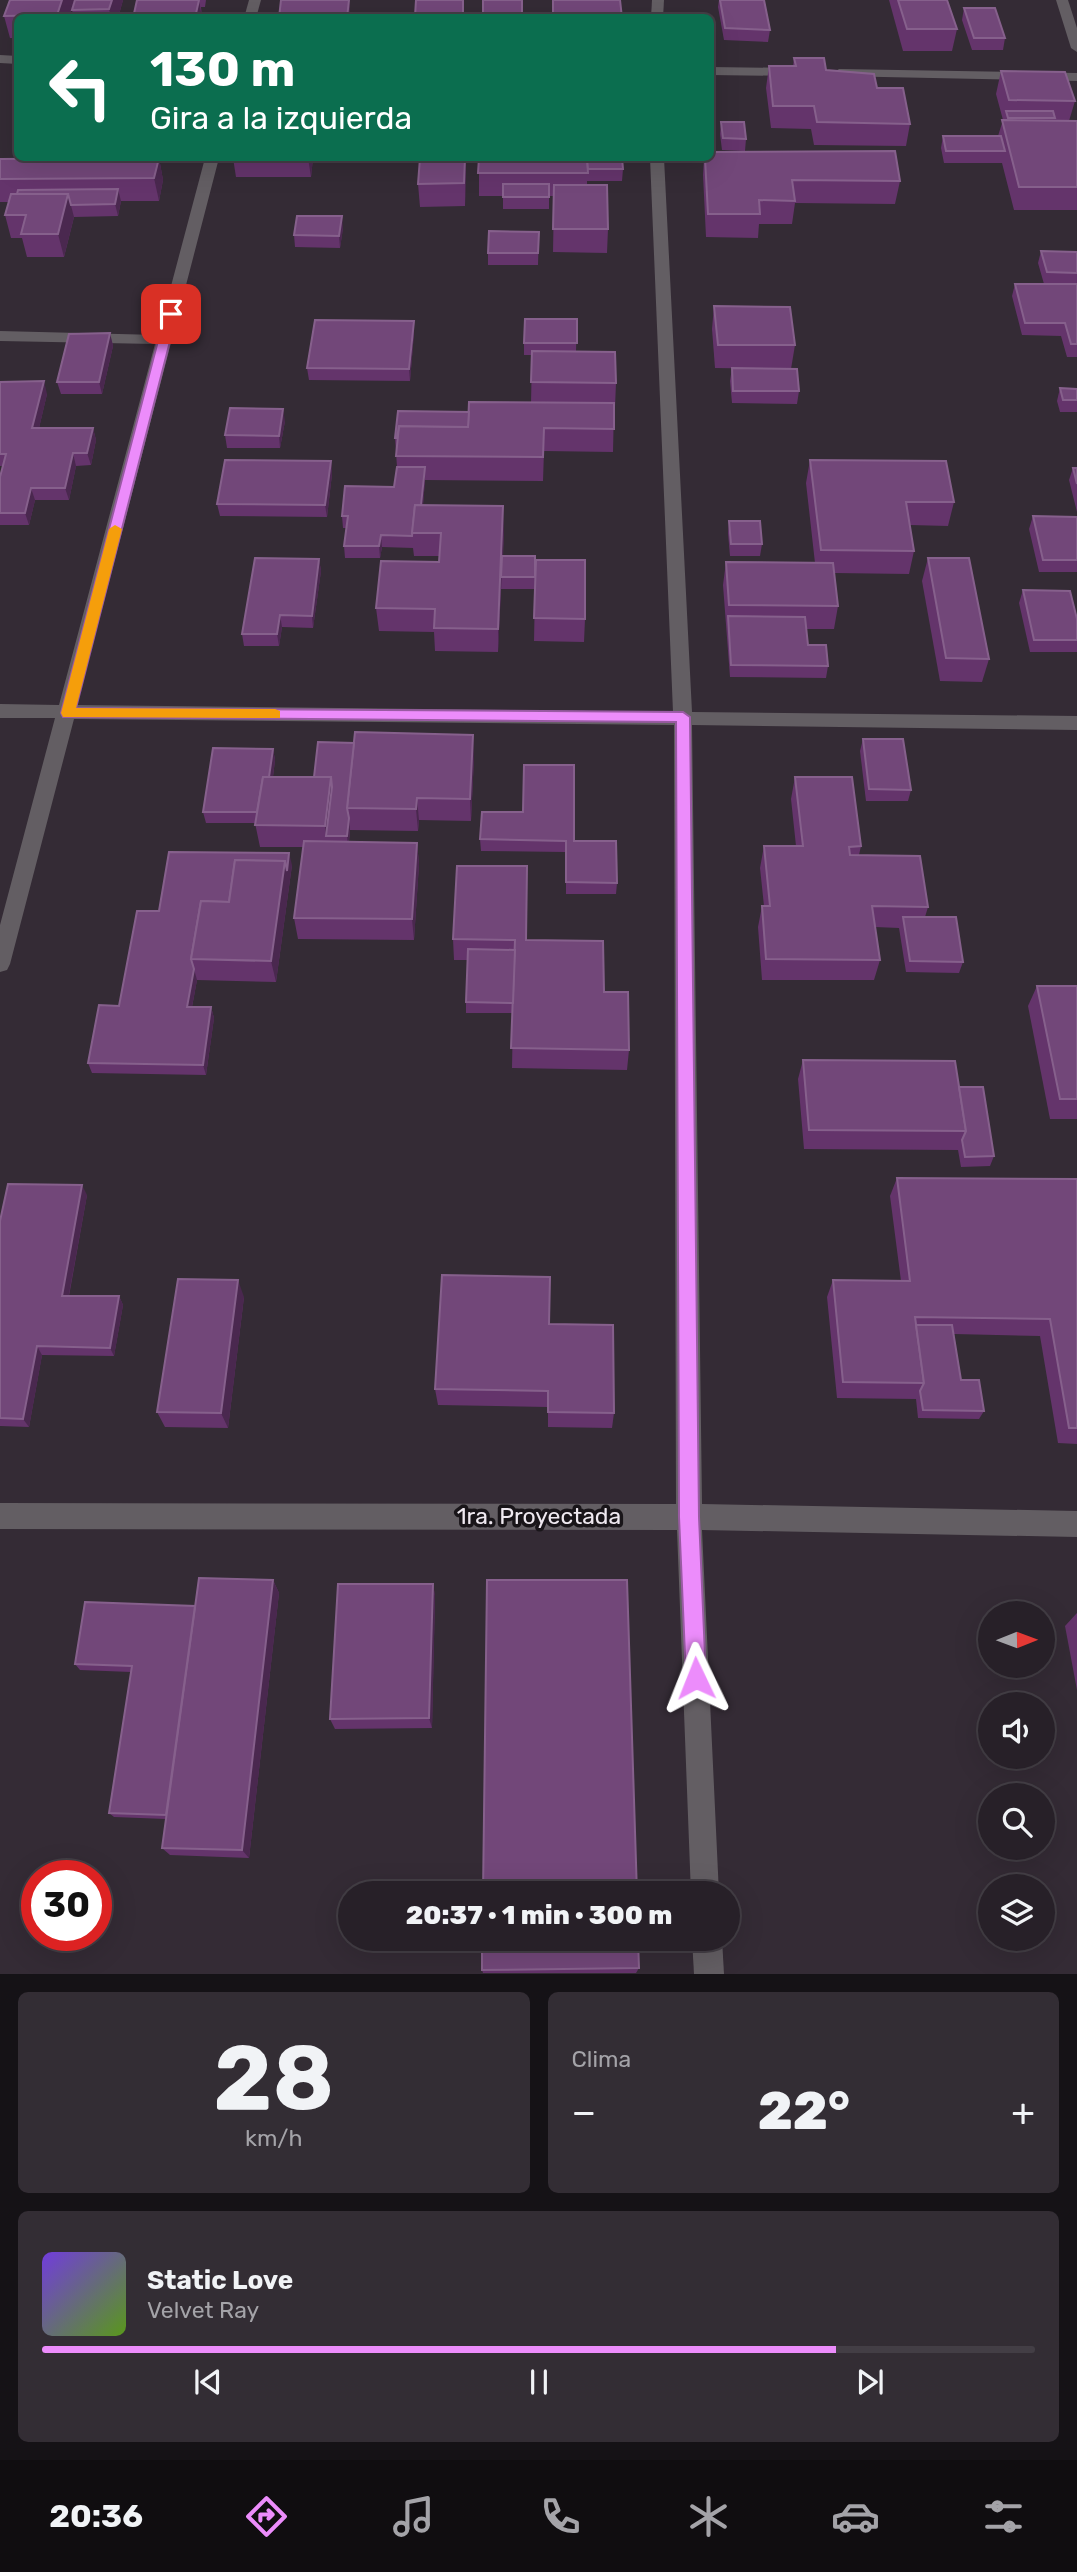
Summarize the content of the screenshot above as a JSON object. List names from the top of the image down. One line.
{"streets":{"street":["1ra. Proyectada"]},"north":"right","page":{"turn":["130 m","Gira a la izquierda"],"limit":"30","trip":"20:37 · 1 min · 300 m","tile":[["28","km/h"],"Clima"],"heat":["−","22°","+"],"song":["Static Love","Velvet Ray"],"tabs":"20:36"}}
